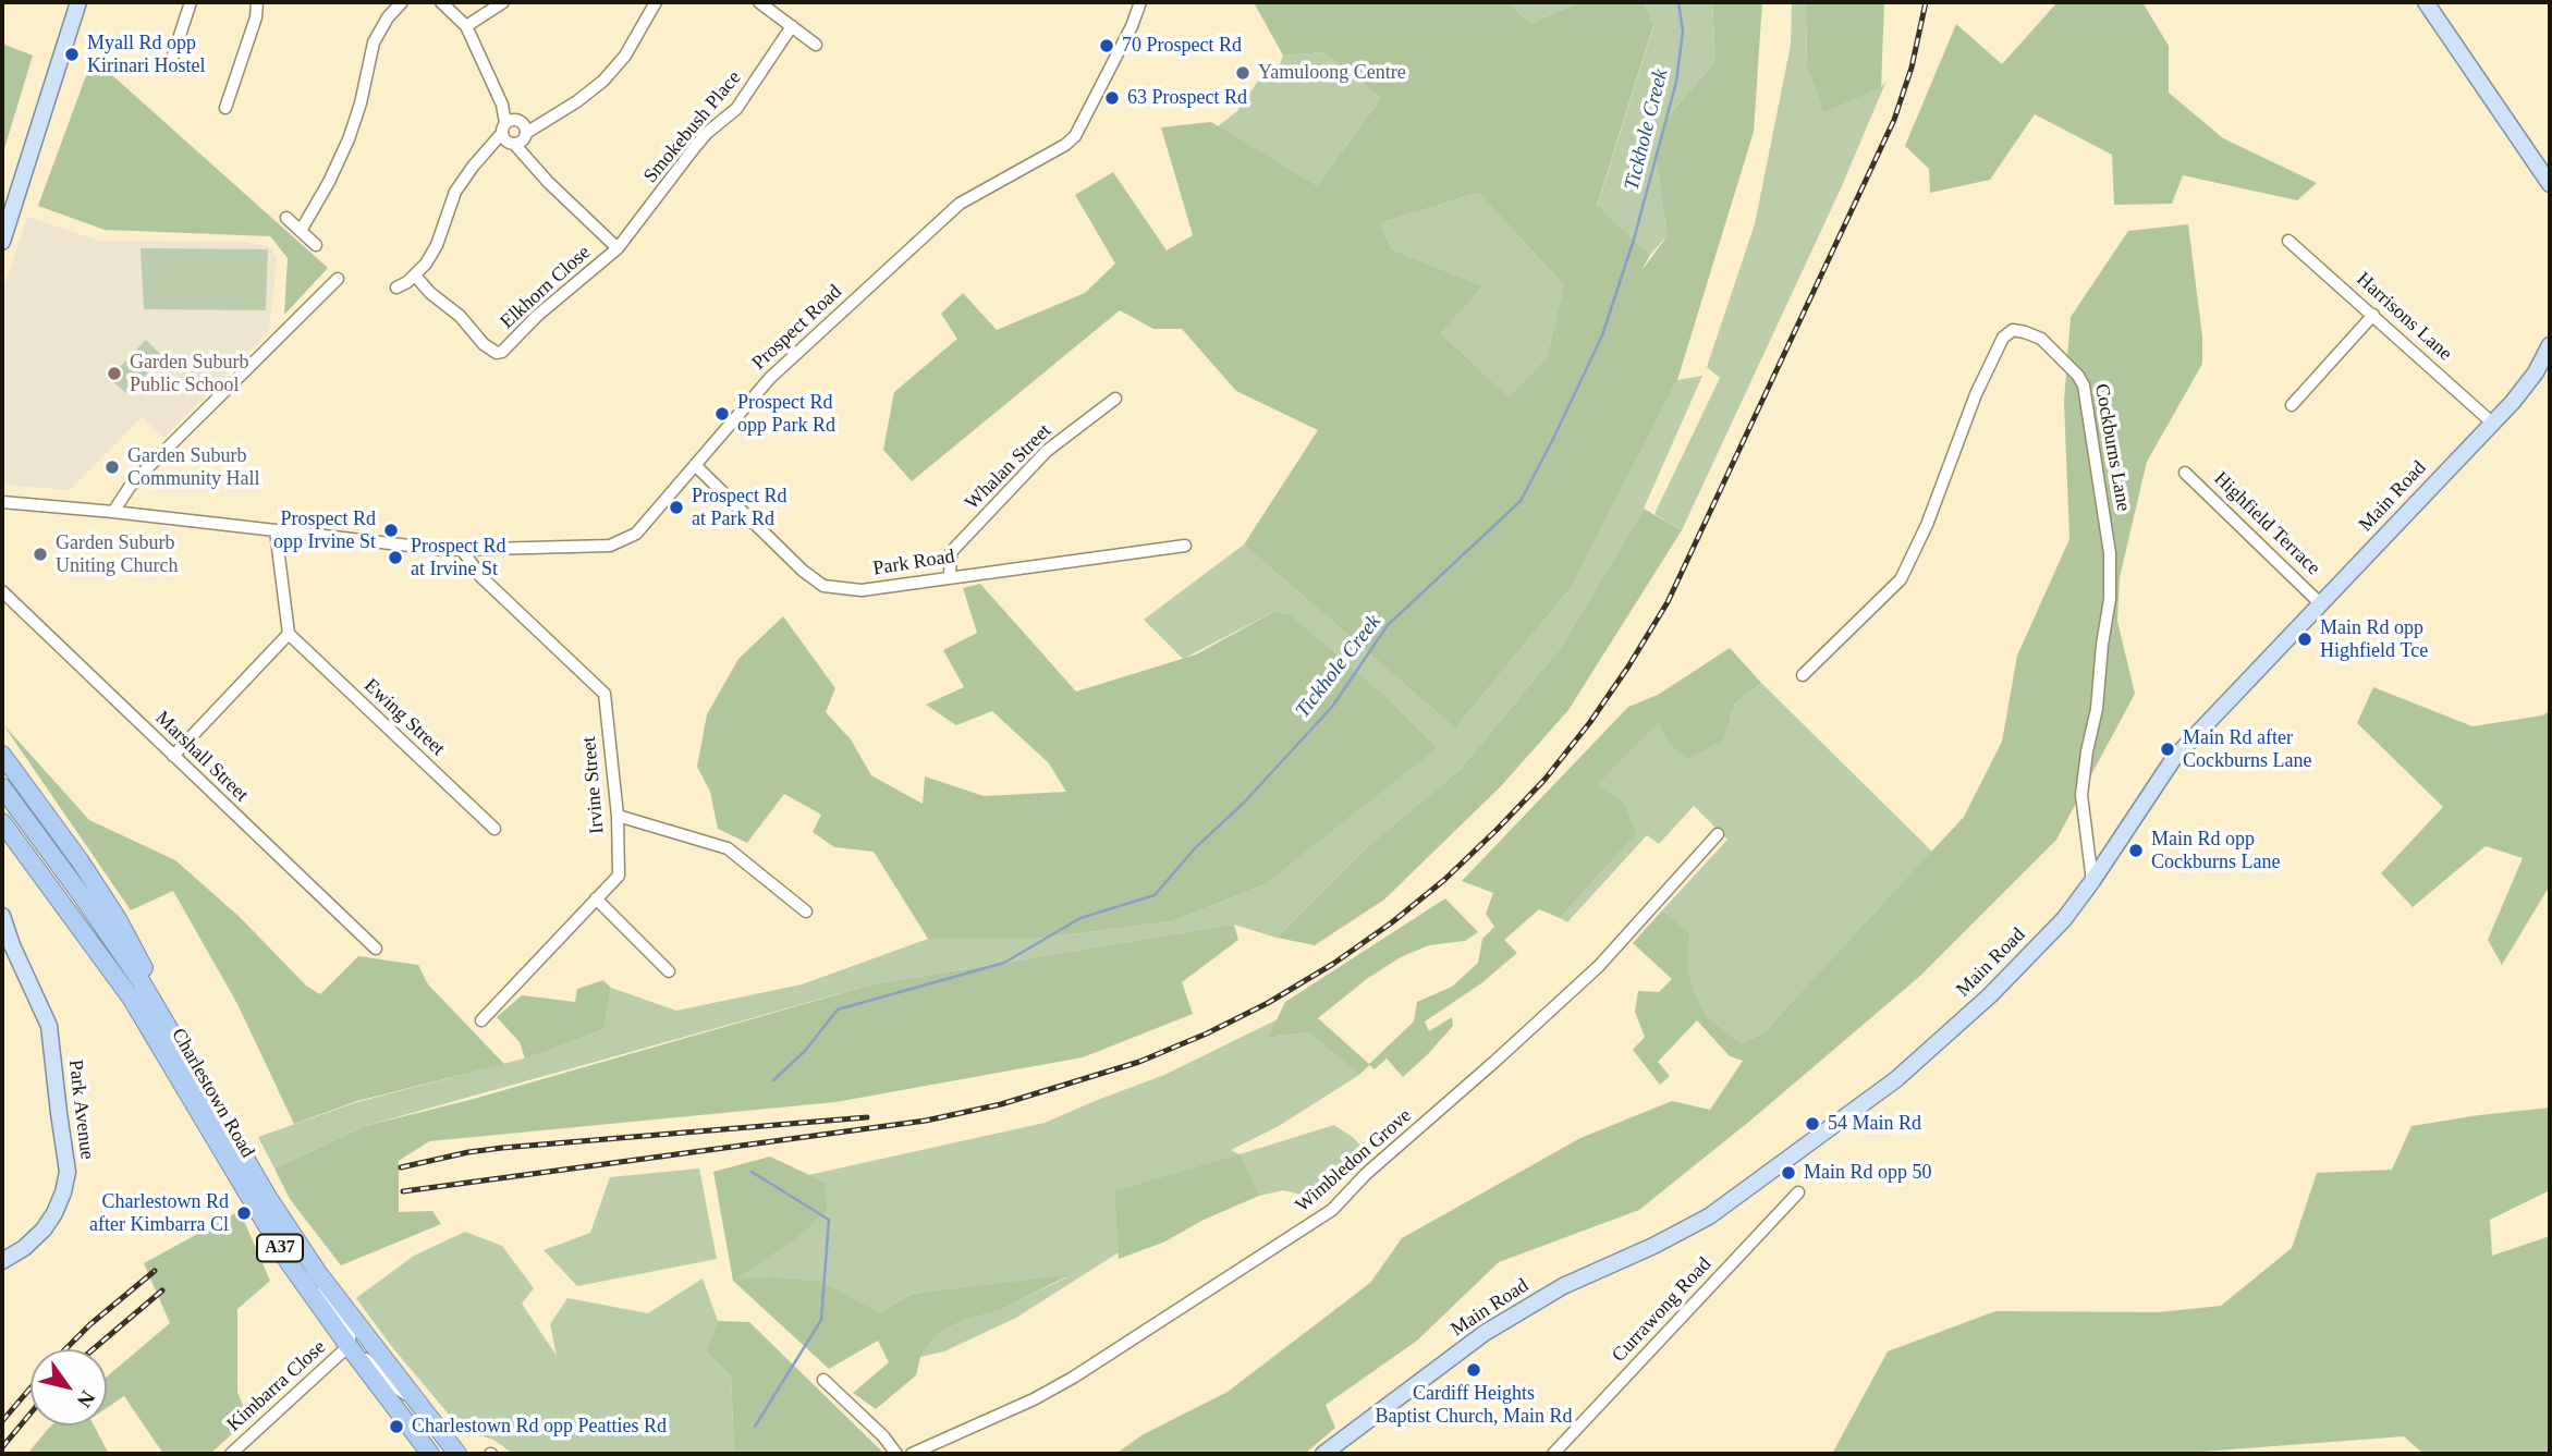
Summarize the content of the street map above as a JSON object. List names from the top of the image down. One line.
{"streets":{"highway":["Charlestown Road","A37"],"main road":["Main Road","Park Avenue"],"street":["Smokebush Place","Elkhorn Close","Harrisons Lane","Prospect Road","Cockburns Lane","Whalan Street","Highfield Terrace","Park Road","Ewing Street","Marshall Street","Irvine Street","Wimbledon Grove","Currawong Road","Kimbarra Close"]},"crossings":[["Smokebush Place","Elkhorn Close"],["Harrisons Lane","Main Road"],["Prospect Road","Park Road"],["Prospect Road","Irvine Street"],["Cockburns Lane","Main Road"],["Whalan Street","Park Road"],["Main Road","Highfield Terrace"],["Charlestown Road","A37"],["Charlestown Road","Kimbarra Close"]],"water":["Tickhole Creek"],"places":["70 Prospect Rd","Myall Rd opp Kirinari Hostel","Yamuloong Centre","63 Prospect Rd","Garden Suburb Public School","Prospect Rd opp Park Rd","Garden Suburb Community Hall","Prospect Rd at Park Rd","Prospect Rd opp Irvine St","Garden Suburb Uniting Church","Prospect Rd at Irvine St","Main Rd opp Highfield Tce","Main Rd after Cockburns Lane","Main Rd opp Cockburns Lane","54 Main Rd","Main Rd opp 50","Charlestown Rd after Kimbarra Cl","Cardiff Heights Baptist Church, Main Rd","Charlestown Rd opp Peatties Rd"],"north":"bottom right"}
